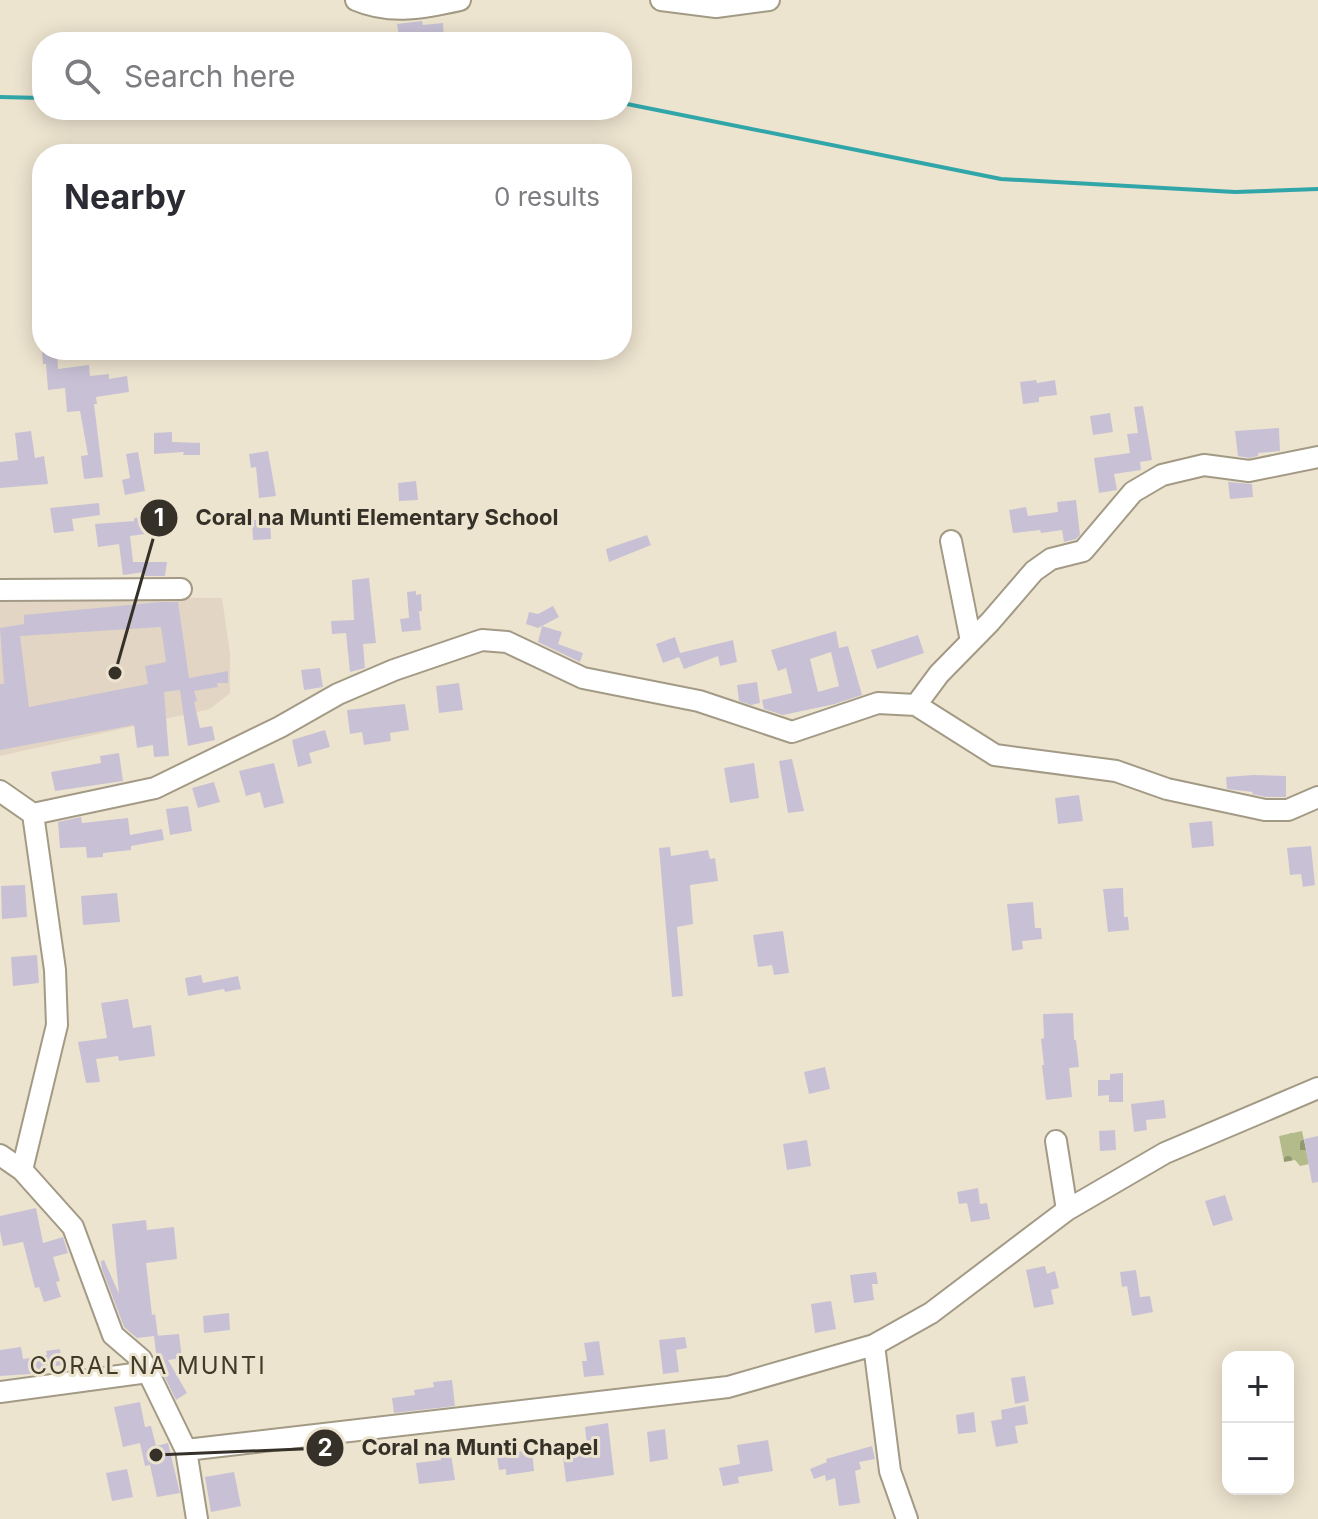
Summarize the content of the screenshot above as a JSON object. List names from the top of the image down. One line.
{"districts":["CORAL NA MUNTI"],"places":["Coral na Munti Elementary School","Coral na Munti Chapel"],"page":{"search":"Search here","heading":["Nearby","0 results"],"map_buttons":["+","−"]}}
